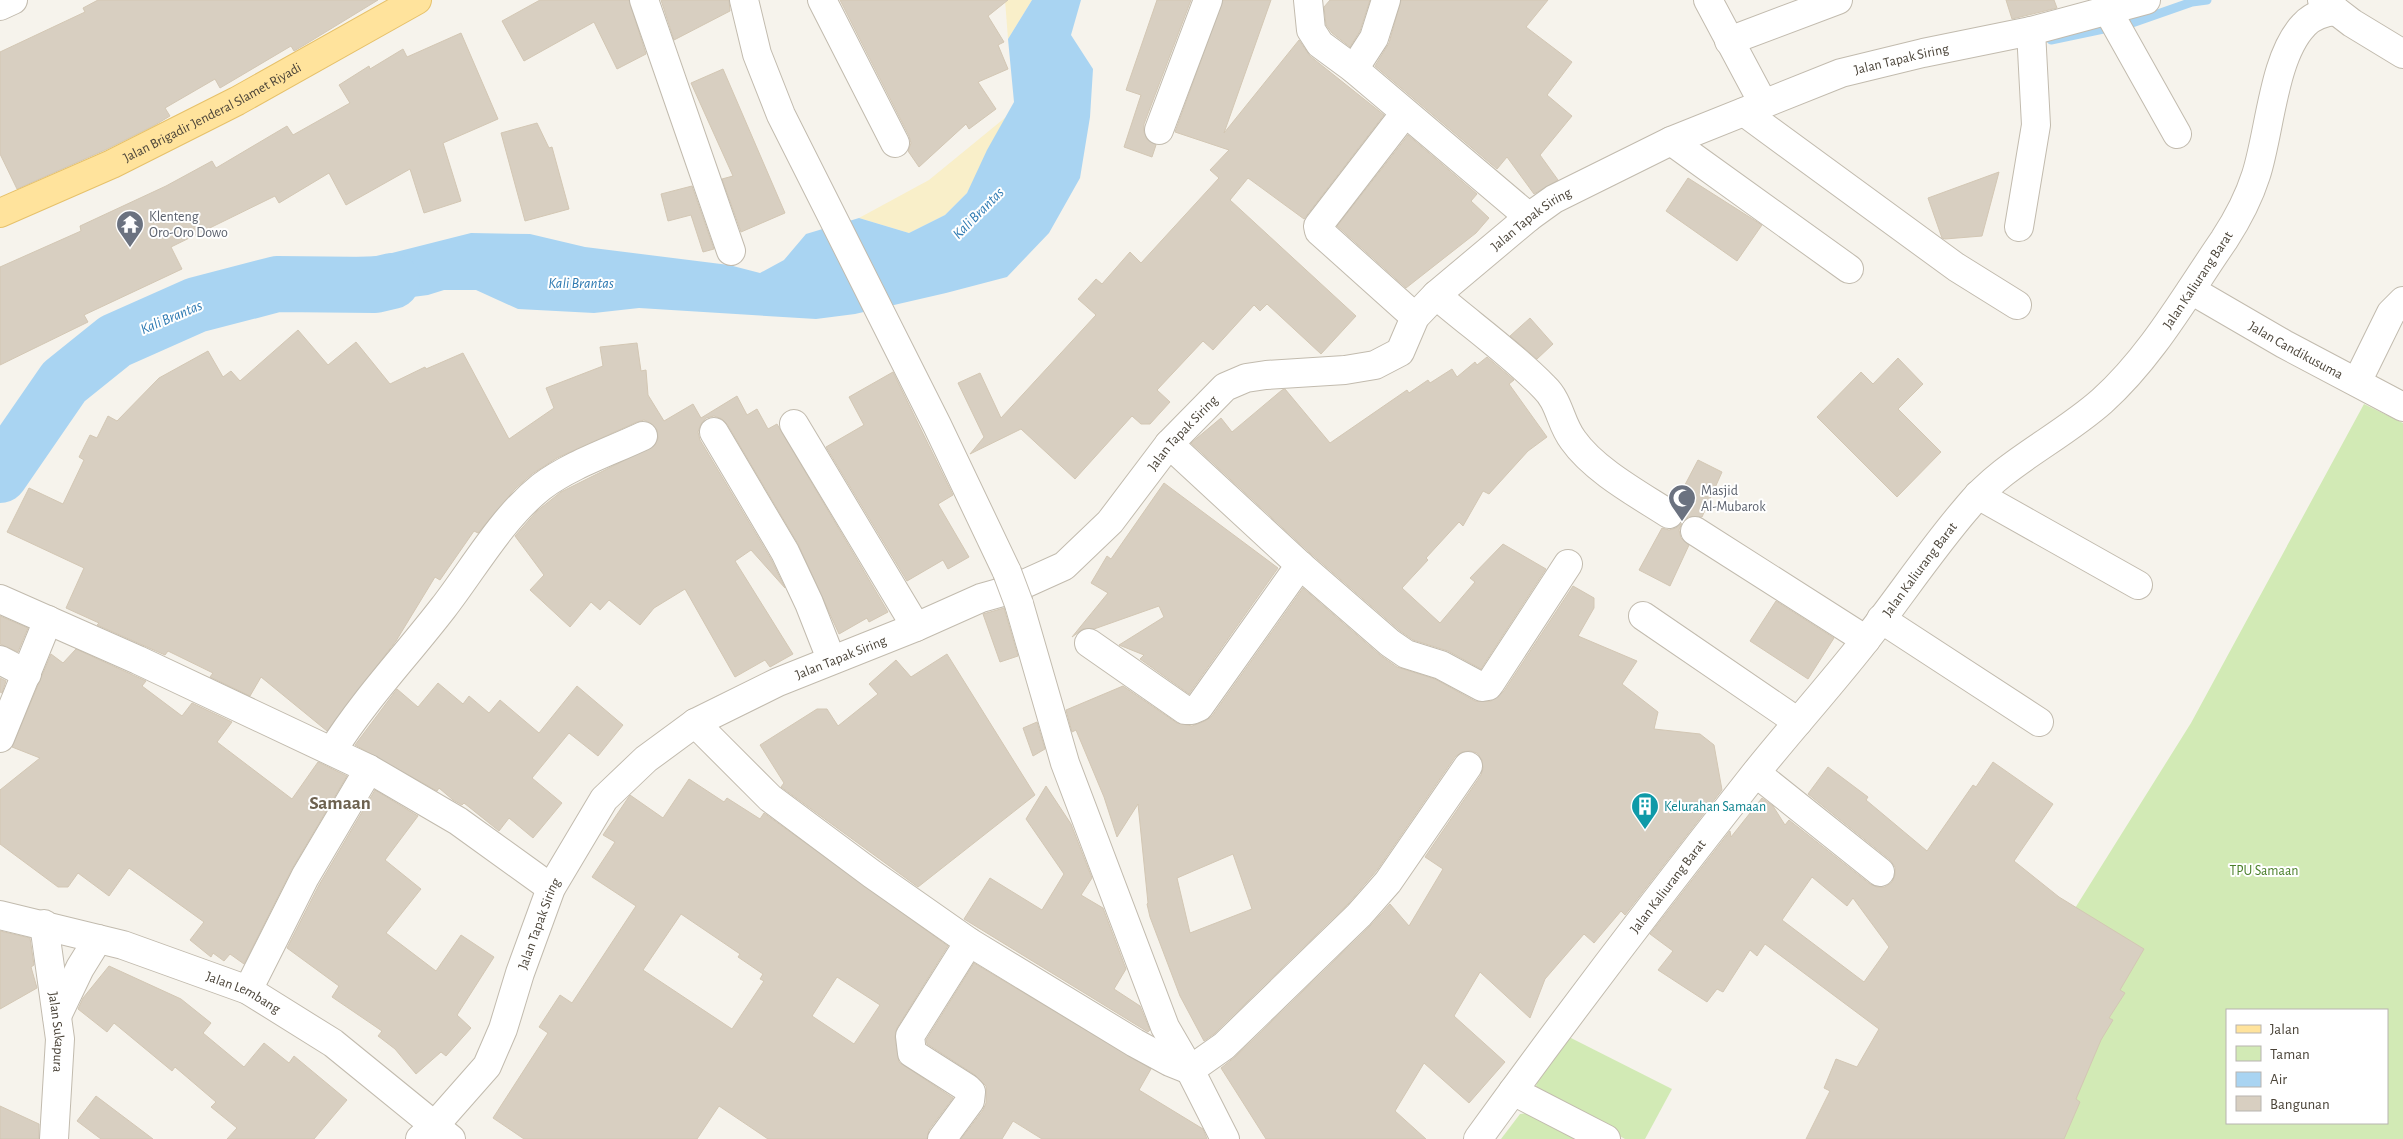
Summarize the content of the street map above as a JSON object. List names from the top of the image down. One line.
{"streets":{"main road":["Jalan Brigadir Jenderal Slamet Riyadi"],"street":["Jalan Tapak Siring","Jalan Kaliurang Barat","Jalan Candikusuma","Jalan Lembang","Jalan Sukapura"]},"crossings":[["Jalan Tapak Siring","Jalan Lembang"],["Jalan Kaliurang Barat","Jalan Candikusuma"],["Jalan Lembang","Jalan Sukapura"]],"districts":["Samaan"],"water":["Kali Brantas"],"parks":["TPU Samaan"],"places":{"temple":["Klenteng Oro-Oro Dowo"],"mosque":["Masjid Al-Mubarok"],"building":["Kelurahan Samaan"]},"legend":["Jalan","Taman","Air","Bangunan"]}
